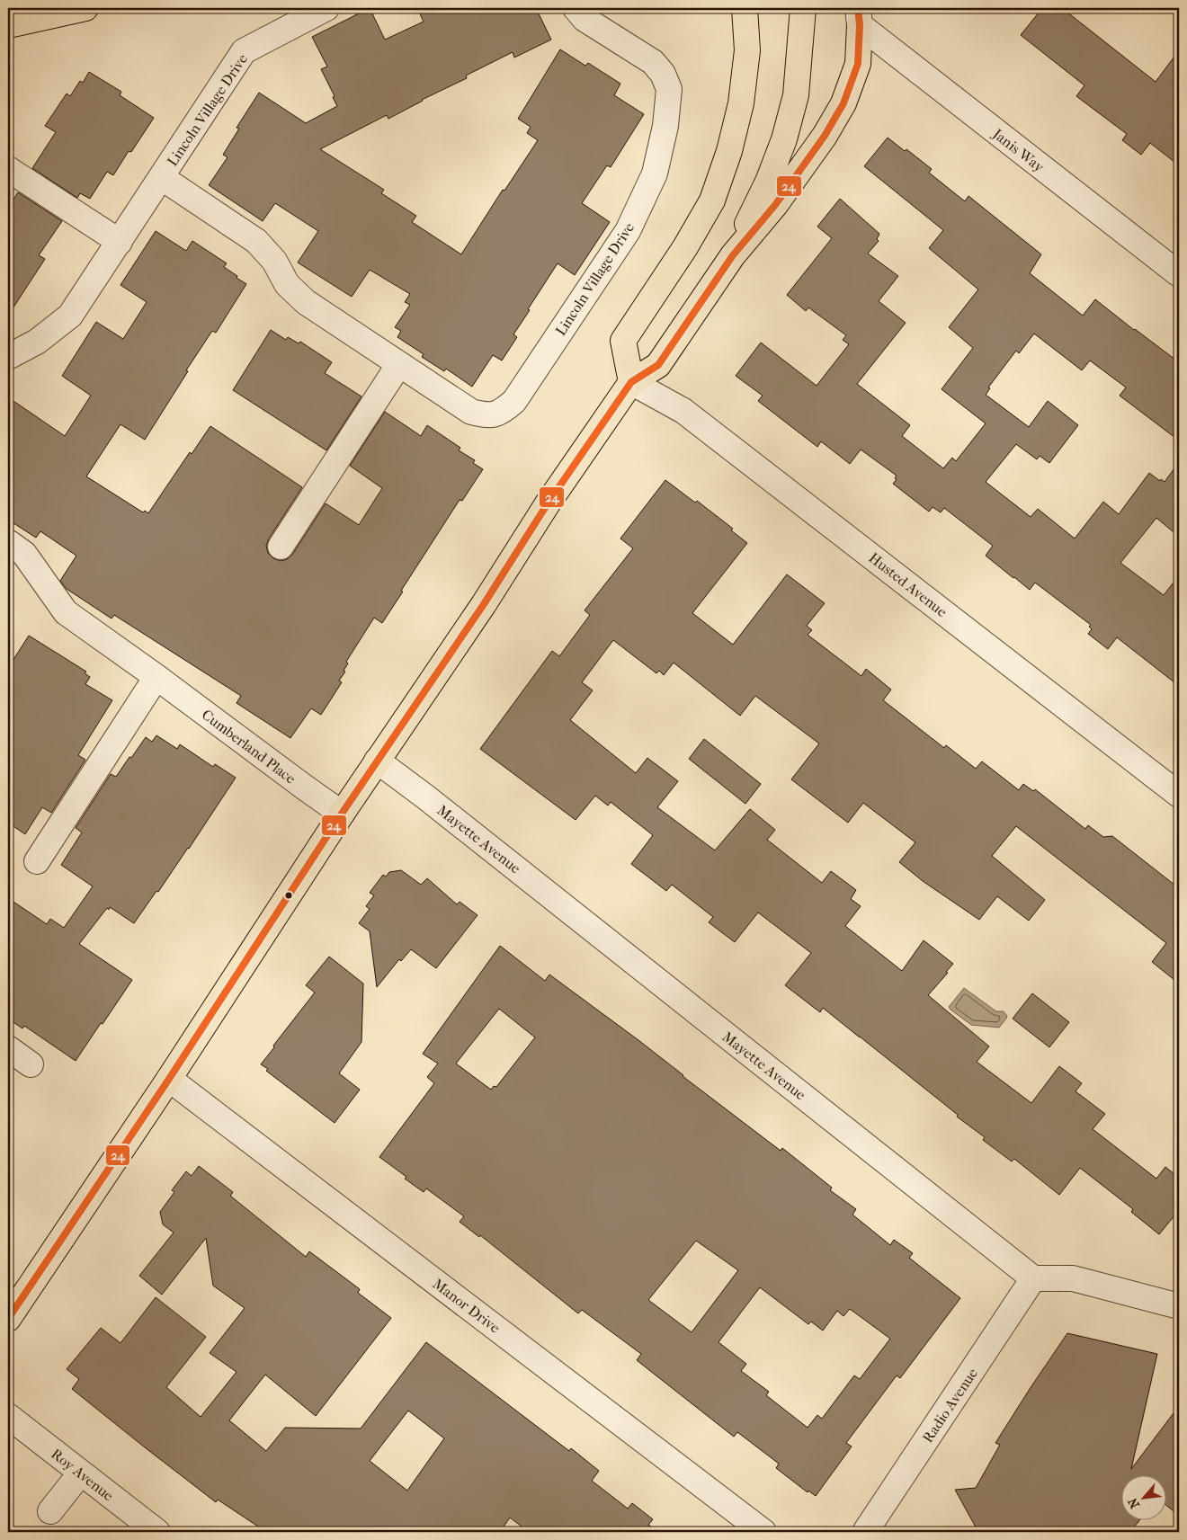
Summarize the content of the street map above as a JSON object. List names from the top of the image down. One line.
{"streets":{"street":["Lincoln Village Drive","Janis Way","Husted Avenue","Cumberland Place","Mayette Avenue","Manor Drive","Radio Avenue","Roy Avenue"]},"crossings":[["Mayette Avenue","Radio Avenue"]],"lines":["transit line 24"],"north":"bottom left"}
